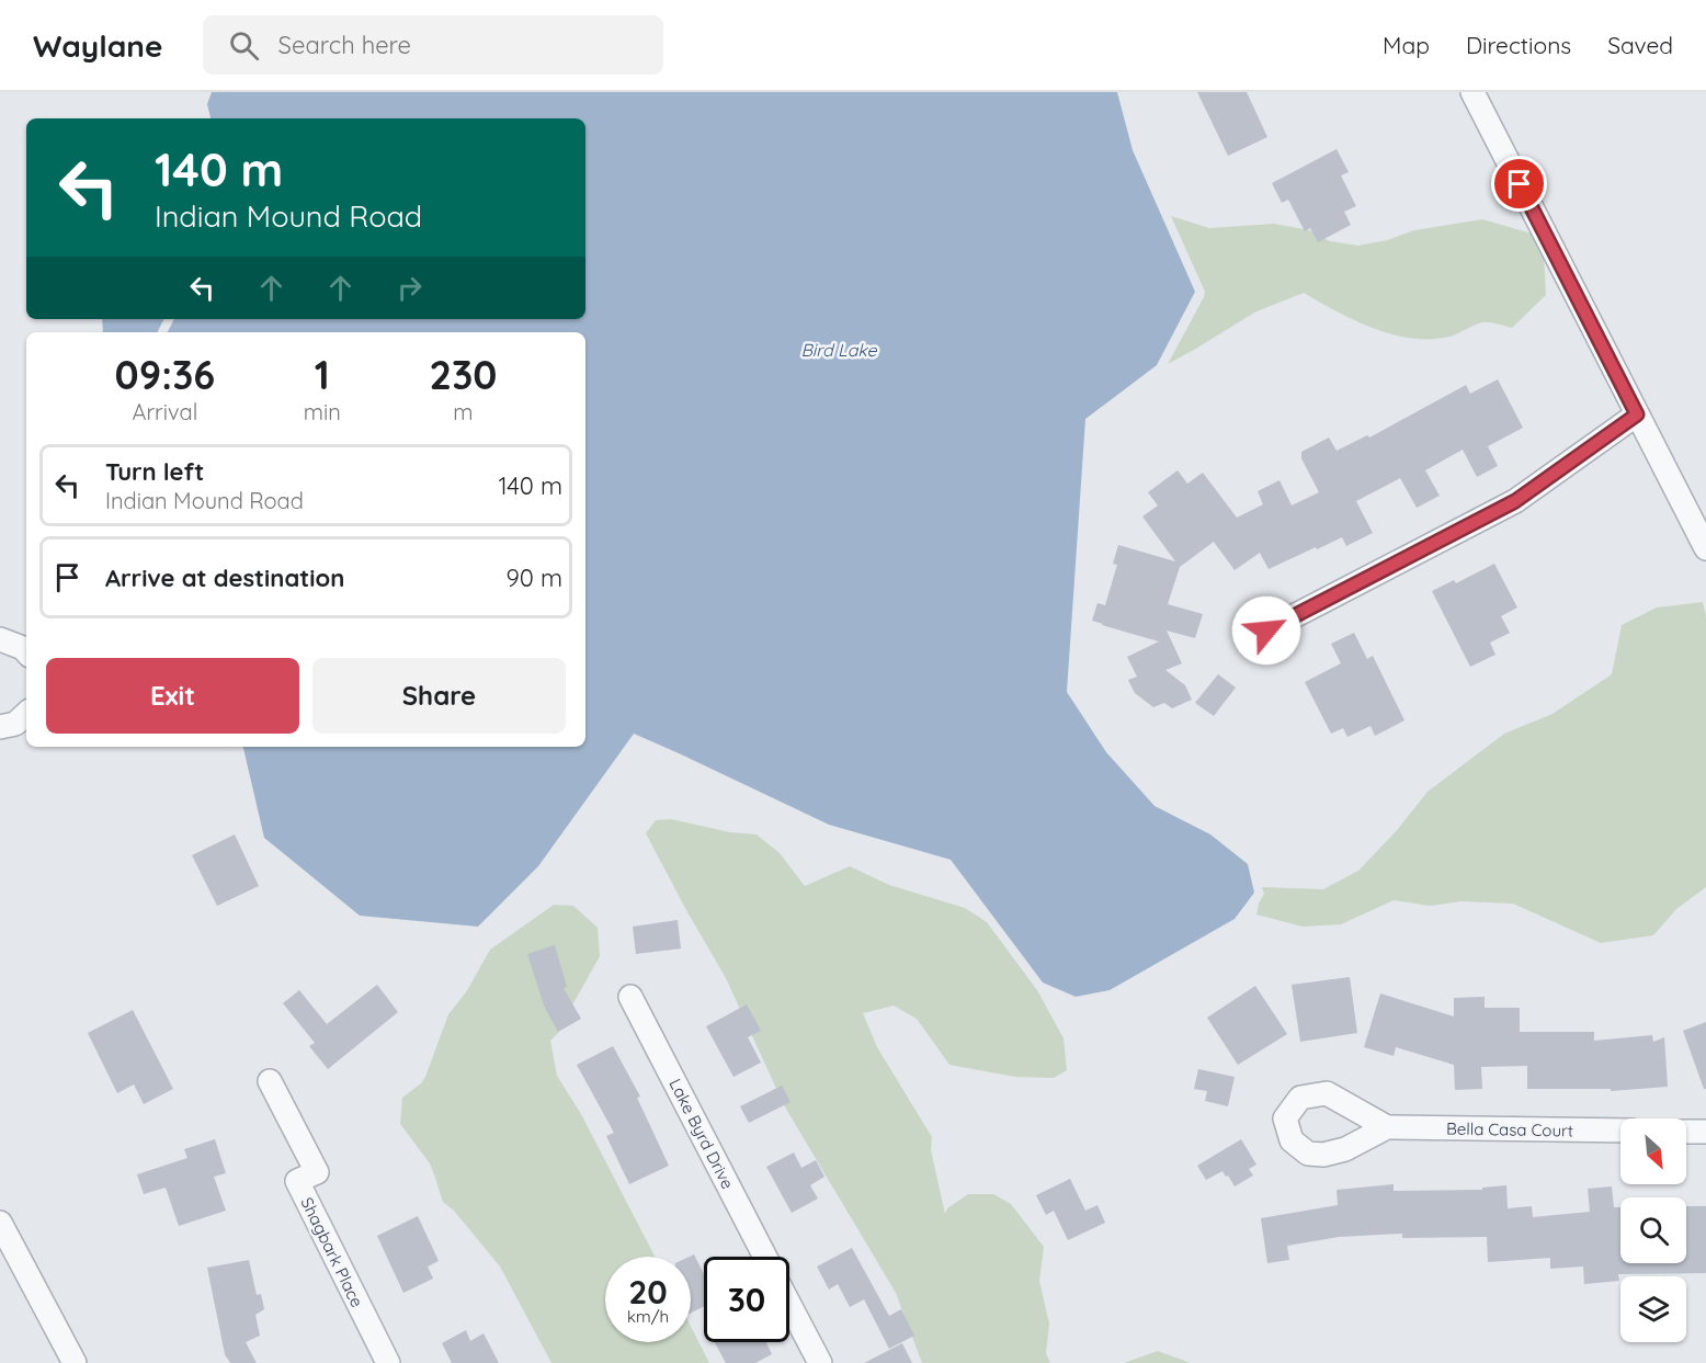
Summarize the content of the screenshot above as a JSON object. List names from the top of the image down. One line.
{"streets":{"street":["Bella Casa Court","Lake Byrd Drive","Shagbark Place"]},"water":["Bird Lake"],"north":"bottom right","page":{"header":"Waylane","search":"Search here","nav":["Map","Directions","Saved"],"turn":["140 m","Indian Mound Road"],"eta":["09:36","Arrival","1","min","230","m"],"list":[{"name":"Turn left","note":"Indian Mound Road","value":"140 m"},{"name":"Arrive at destination","value":"90 m"}],"buttons":["Exit","Share"],"speed":"20 km/h","limit":"30"}}
